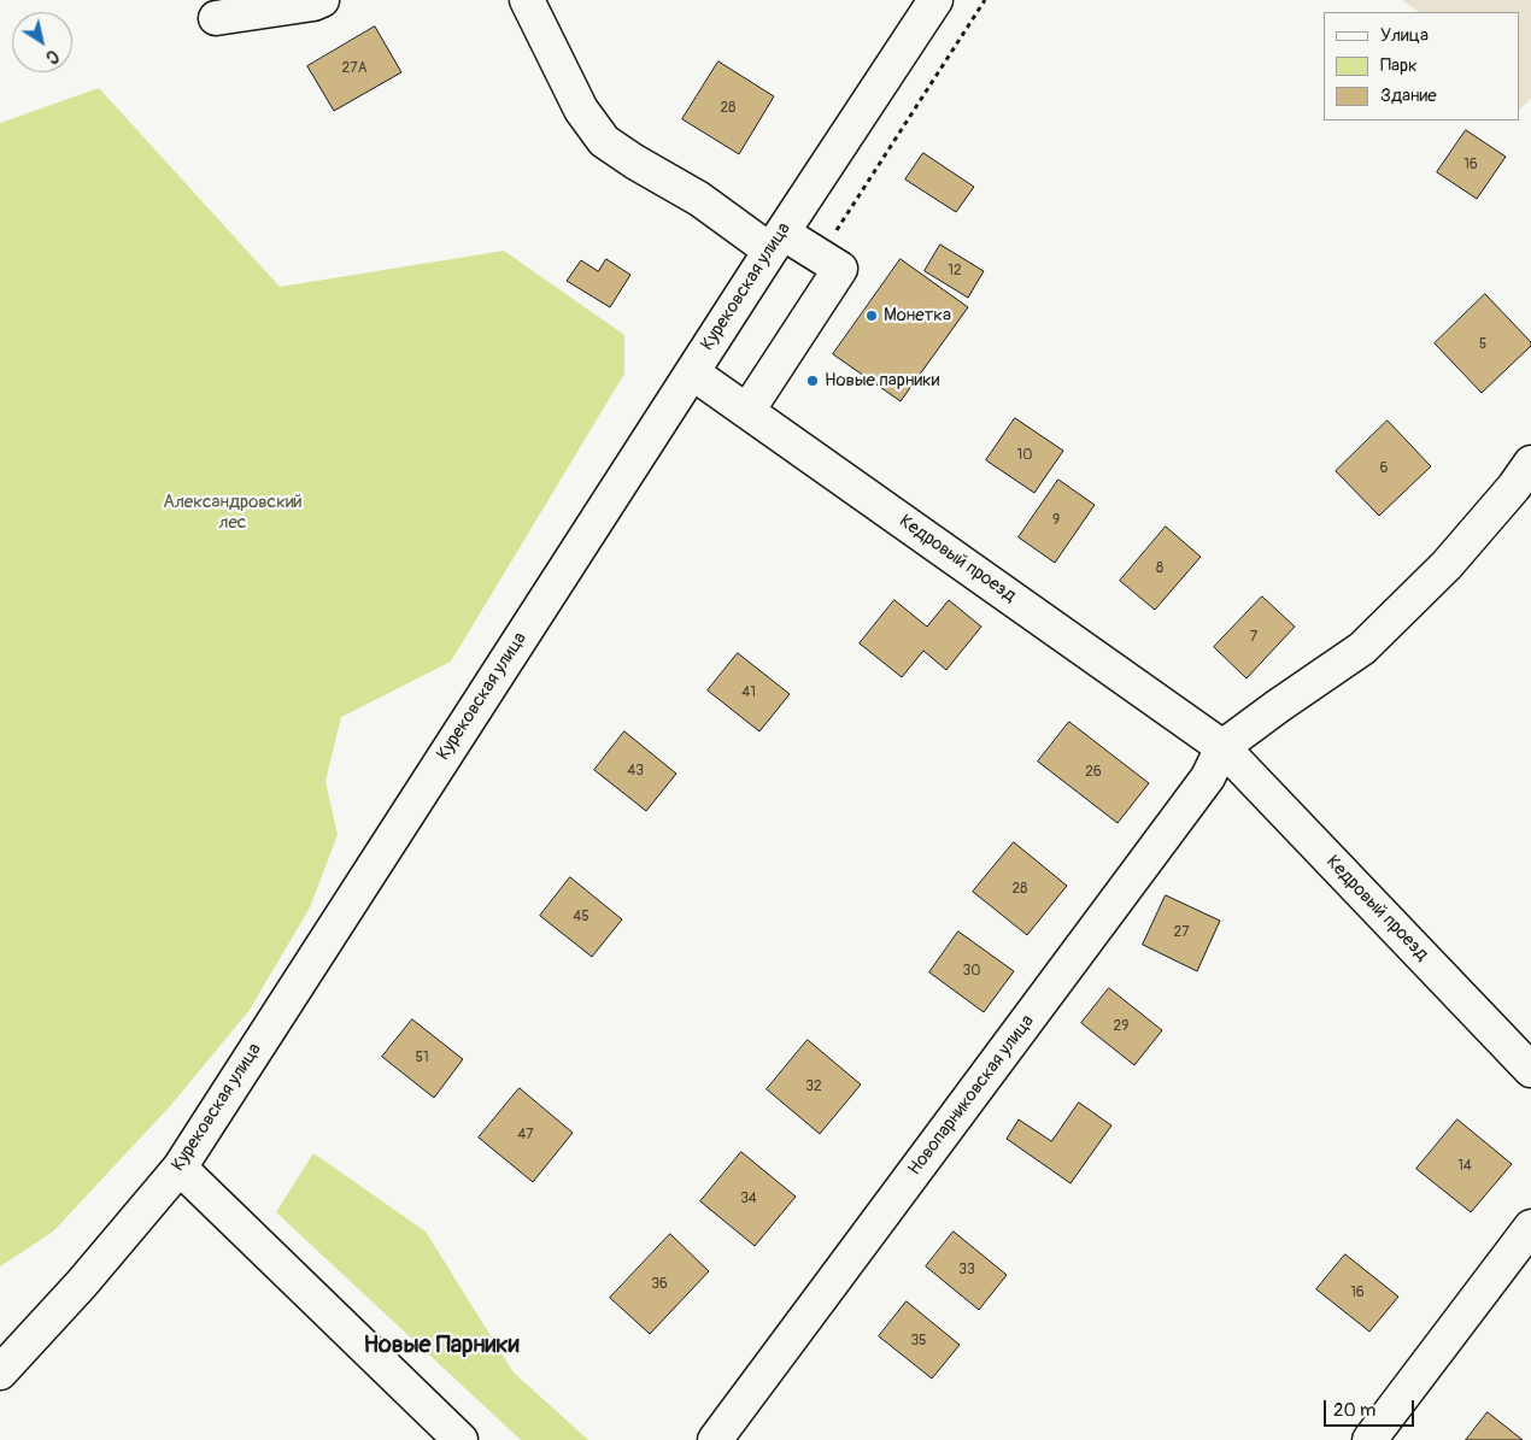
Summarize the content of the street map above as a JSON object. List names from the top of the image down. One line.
{"streets":{"street":["Курековская улица","Кедровый проезд","Новопарниковская улица"]},"crossings":[["Курековская улица","Кедровый проезд"],["Кедровый проезд","Новопарниковская улица"]],"districts":["Новые Парники"],"parks":["Александровский лес"],"places":["Монетка","Новые парники"],"house_numbers":["27А","28","16","12","5","10","6","9","8","7","41","43","26","28","45","27","30","29","51","32","47","14","34","33","36","16","35"],"legend":["Улица","Парк","Здание"],"scale_bar":"20 m","north":"bottom right"}
